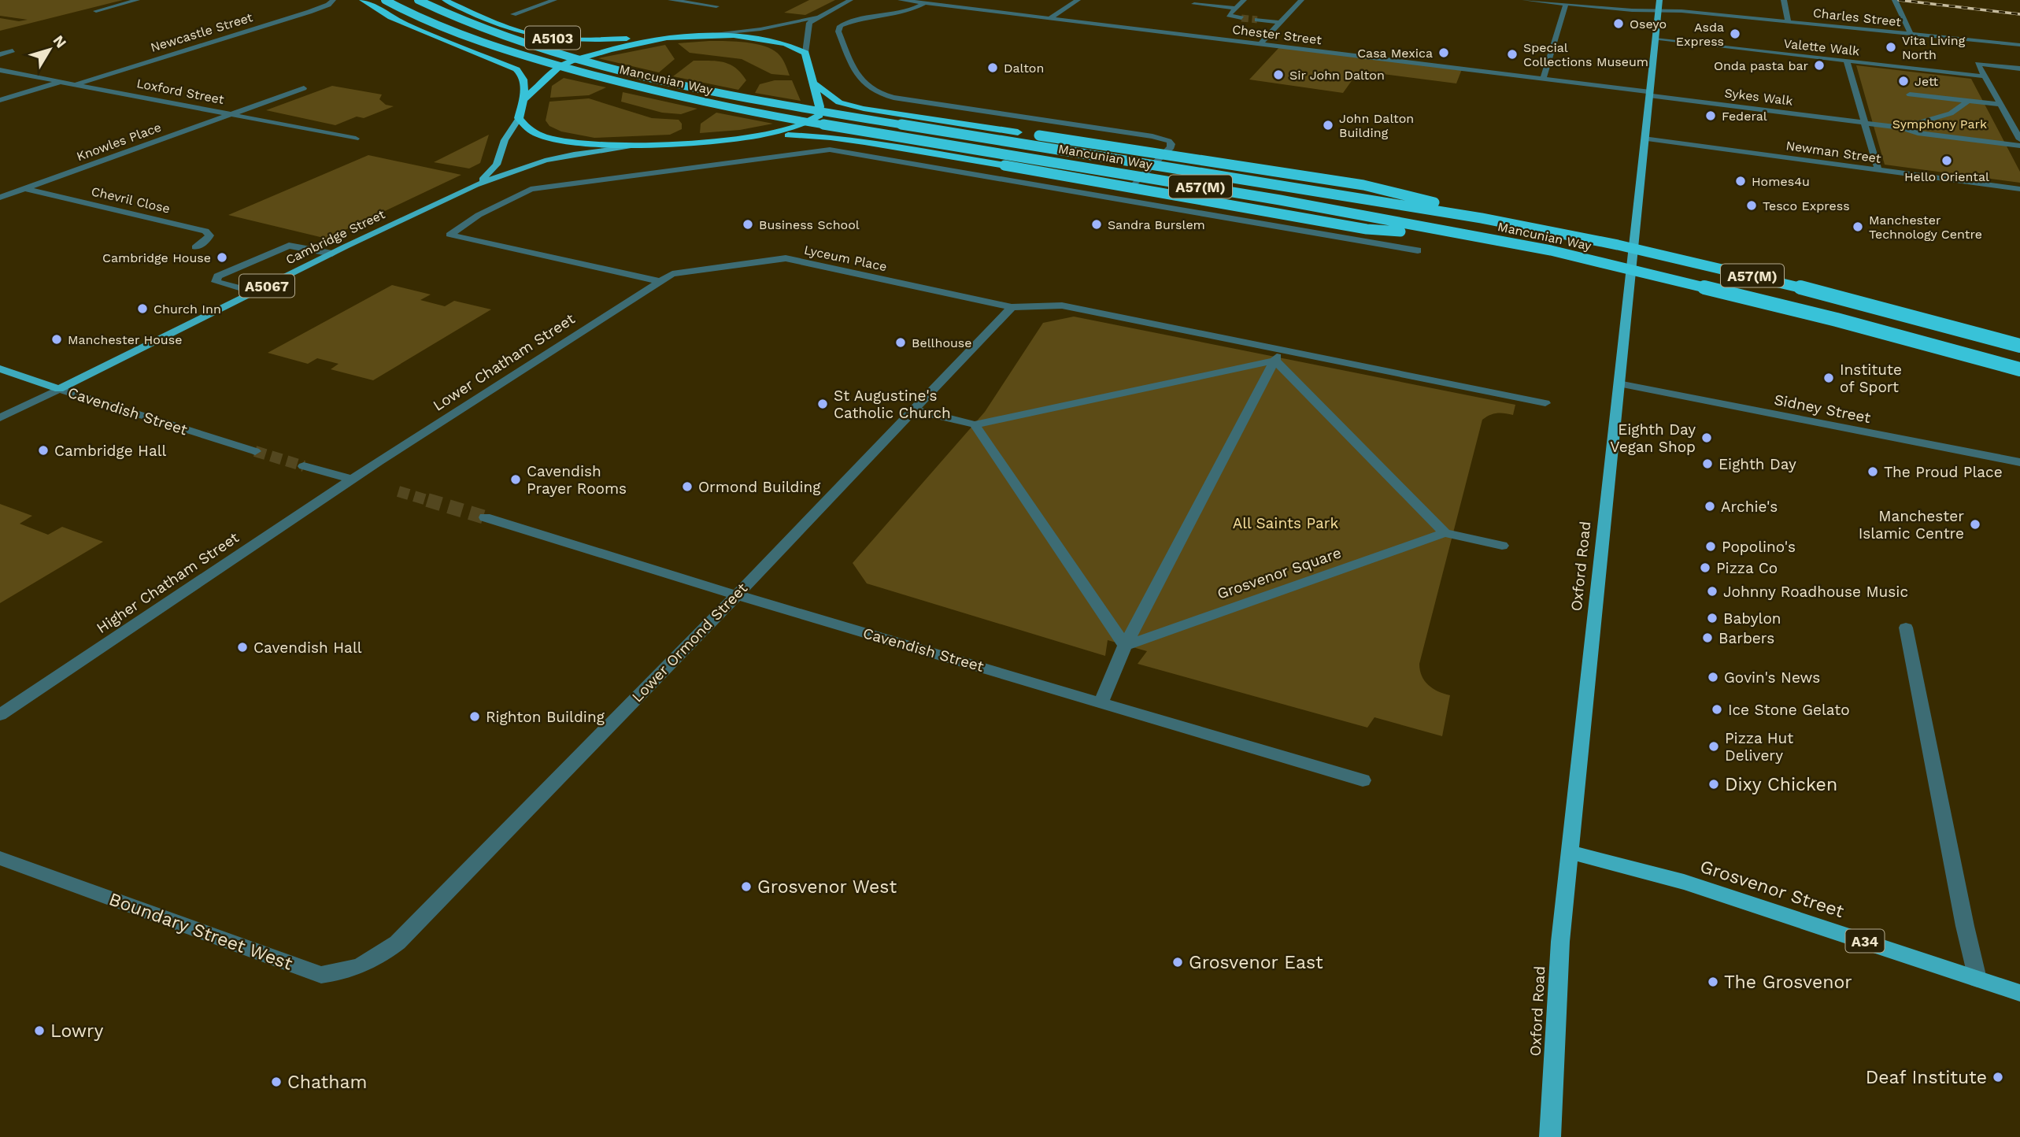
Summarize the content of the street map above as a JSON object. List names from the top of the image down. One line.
{"streets":{"highway":["A5103","Mancunian Way","A57(M)"],"main road":["Cambridge Street","A5067","Cavendish Street","Oxford Road","Grosvenor Street","A34"],"street":["Charles Street","Newcastle Street","Chester Street","Valette Walk","Loxford Street","Sykes Walk","Knowles Place","Newman Street","Chevril Close","Lyceum Place","Lower Chatham Street","Sidney Street","Grosvenor Square","Higher Chatham Street","Lower Ormond Street","Boundary Street West"]},"crossings":[["Charles Street","Oxford Road"],["Newcastle Street","Loxford Street"],["Chester Street","Sykes Walk"],["Chester Street","Oxford Road"],["A5103","Cambridge Street"],["Valette Walk","Oxford Road"],["Mancunian Way","A57(M)"],["Loxford Street","Knowles Place"],["Sykes Walk","Oxford Road"],["Knowles Place","Chevril Close"],["Newman Street","Oxford Road"],["Cambridge Street","Cavendish Street"],["Lyceum Place","Lower Chatham Street"],["Lyceum Place","Lower Ormond Street"],["Lower Chatham Street","Higher Chatham Street"],["Sidney Street","Oxford Road"],["Cavendish Street","Lower Ormond Street"],["Oxford Road","Grosvenor Street"],["Lower Ormond Street","Boundary Street West"]],"parks":["Symphony Park","All Saints Park"],"places":["Oseyo","Asda Express","Vita Living North","Casa Mexica","Special Collections Museum","Onda pasta bar","Dalton","Sir John Dalton","Jett","Federal","John Dalton Building","Hello Oriental","Homes4u","Tesco Express","Business School","Sandra Burslem","Manchester Technology Centre","Cambridge House","Church Inn","Manchester House","Bellhouse","Institute of Sport","St Augustine's Catholic Church","Eighth Day Vegan Shop","Cambridge Hall","Eighth Day","The Proud Place","Cavendish Prayer Rooms","Ormond Building","Archie's","Manchester Islamic Centre","Popolino's","Pizza Co","Johnny Roadhouse Music","Babylon","Barbers","Cavendish Hall","Govin's News","Ice Stone Gelato","Righton Building","Pizza Hut Delivery","Dixy Chicken","Grosvenor West","Grosvenor East","The Grosvenor","Lowry","Deaf Institute","Chatham"],"north":"top right"}
